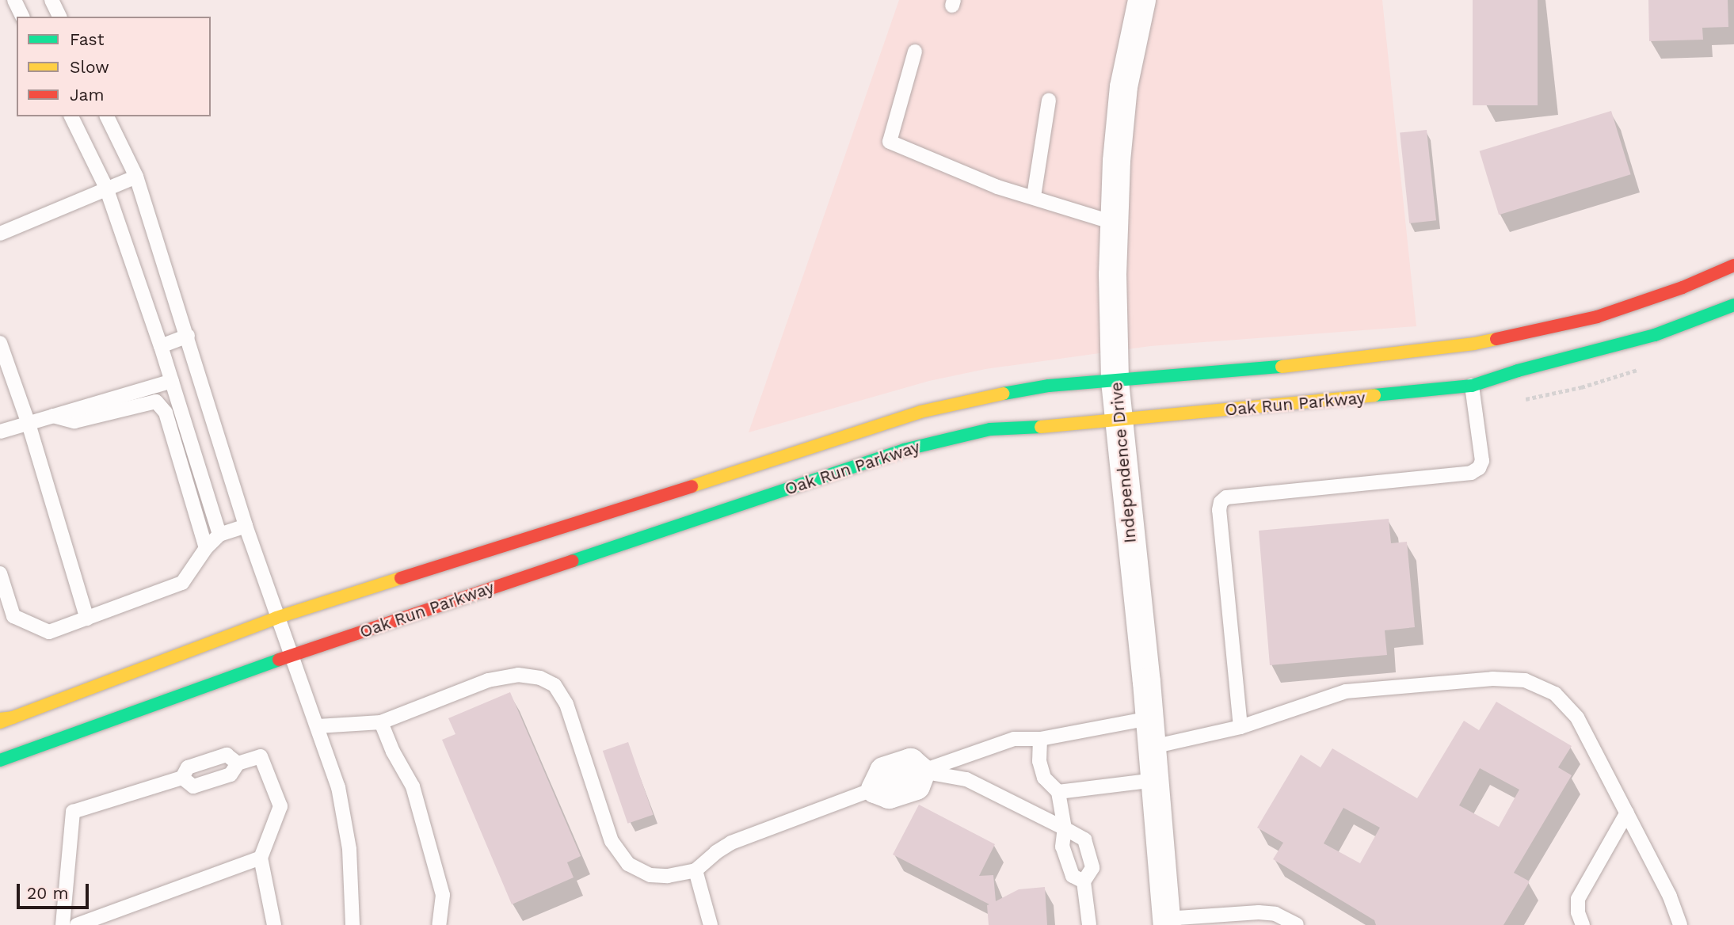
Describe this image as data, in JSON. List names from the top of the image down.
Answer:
{
  "streets": {
    "street": ["Oak Run Parkway", "Independence Drive"]
  },
  "crossings": [
    ["Oak Run Parkway", "Independence Drive"]
  ],
  "legend": ["Fast", "Slow", "Jam"],
  "scale_bar": "20 m"
}
